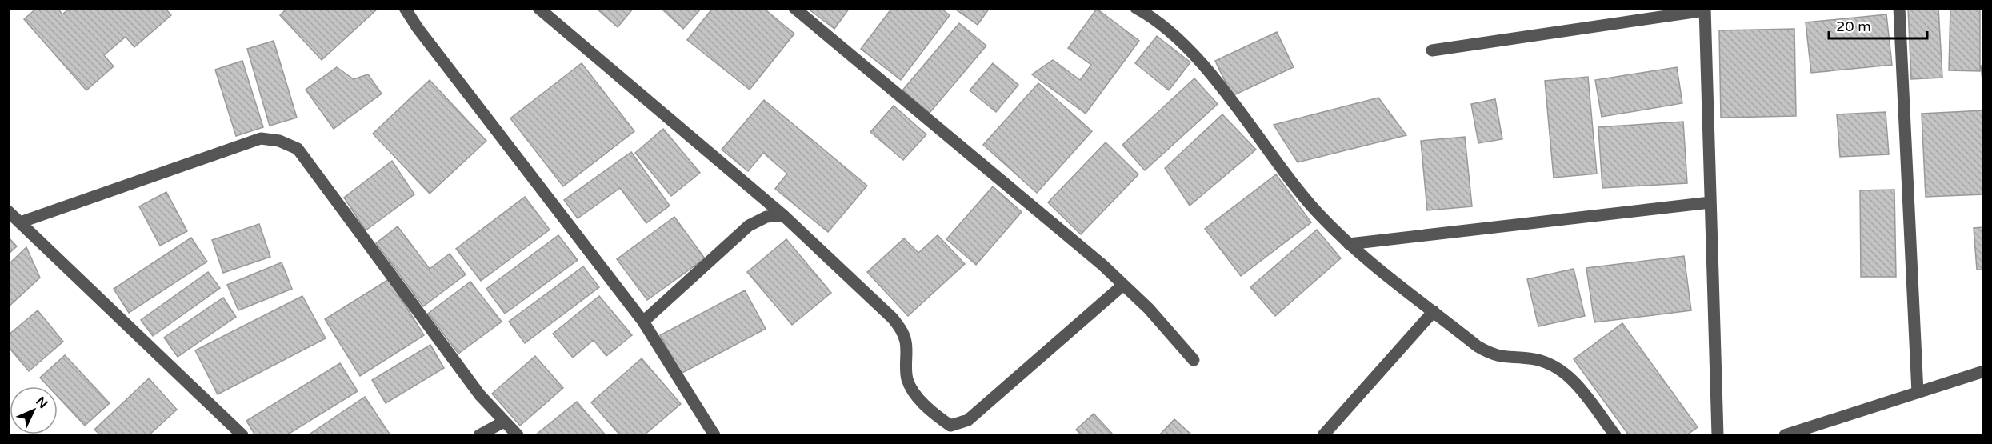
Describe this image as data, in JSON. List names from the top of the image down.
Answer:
{
  "scale_bar": "20 m",
  "north": "top right"
}
